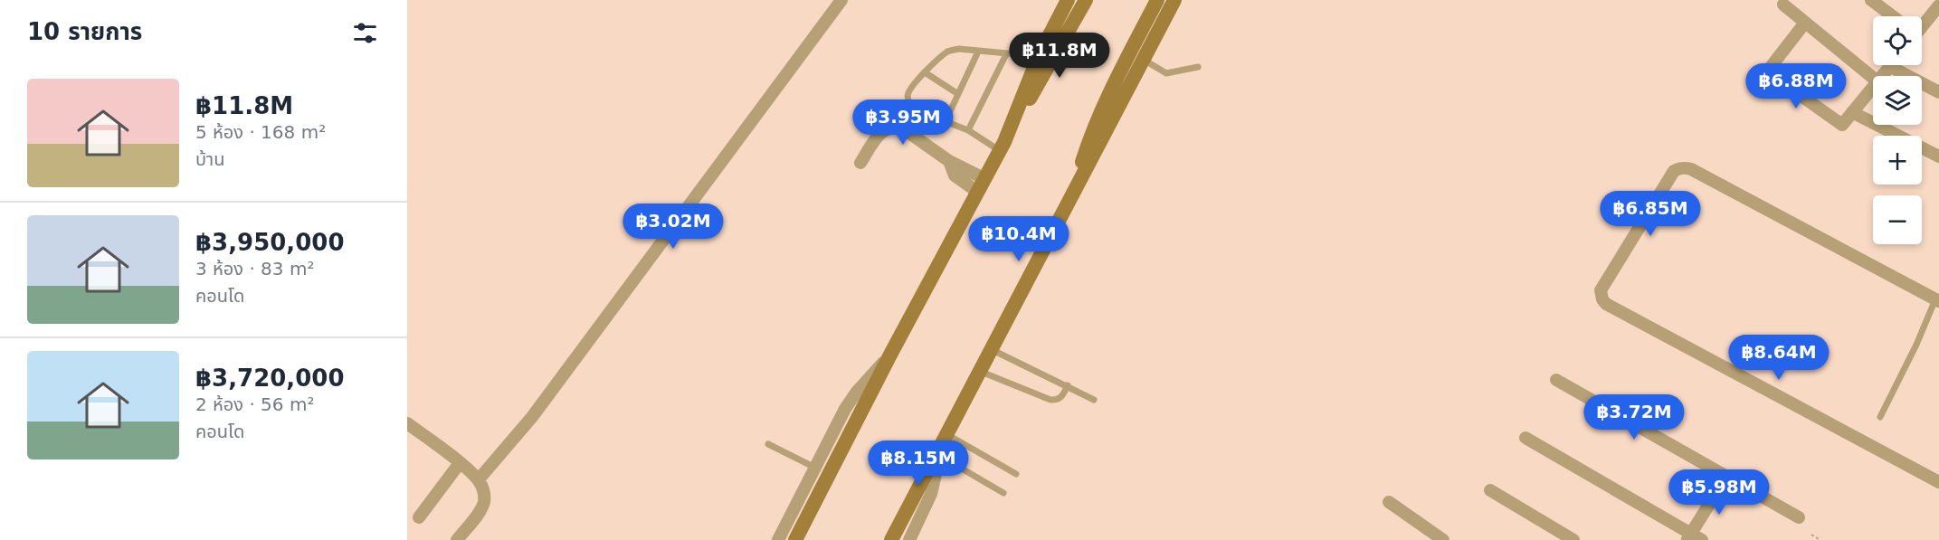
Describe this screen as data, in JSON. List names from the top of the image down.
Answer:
{
  "page": {
    "heading": "10 รายการ",
    "map_buttons": ["+", "−"],
    "price": [
      "฿11.8M",
      "฿6.88M",
      "฿3.95M",
      "฿6.85M",
      "฿3.02M",
      "฿10.4M",
      "฿8.64M",
      "฿3.72M",
      "฿8.15M",
      "฿5.98M"
    ],
    "list": [
      {
        "name": "฿11.8M",
        "note": "5 ห้อง · 168 m² · บ้าน"
      },
      {
        "name": "฿3,950,000",
        "note": "3 ห้อง · 83 m² · คอนโด"
      },
      {
        "name": "฿3,720,000",
        "note": "2 ห้อง · 56 m² · คอนโด"
      }
    ]
  }
}
